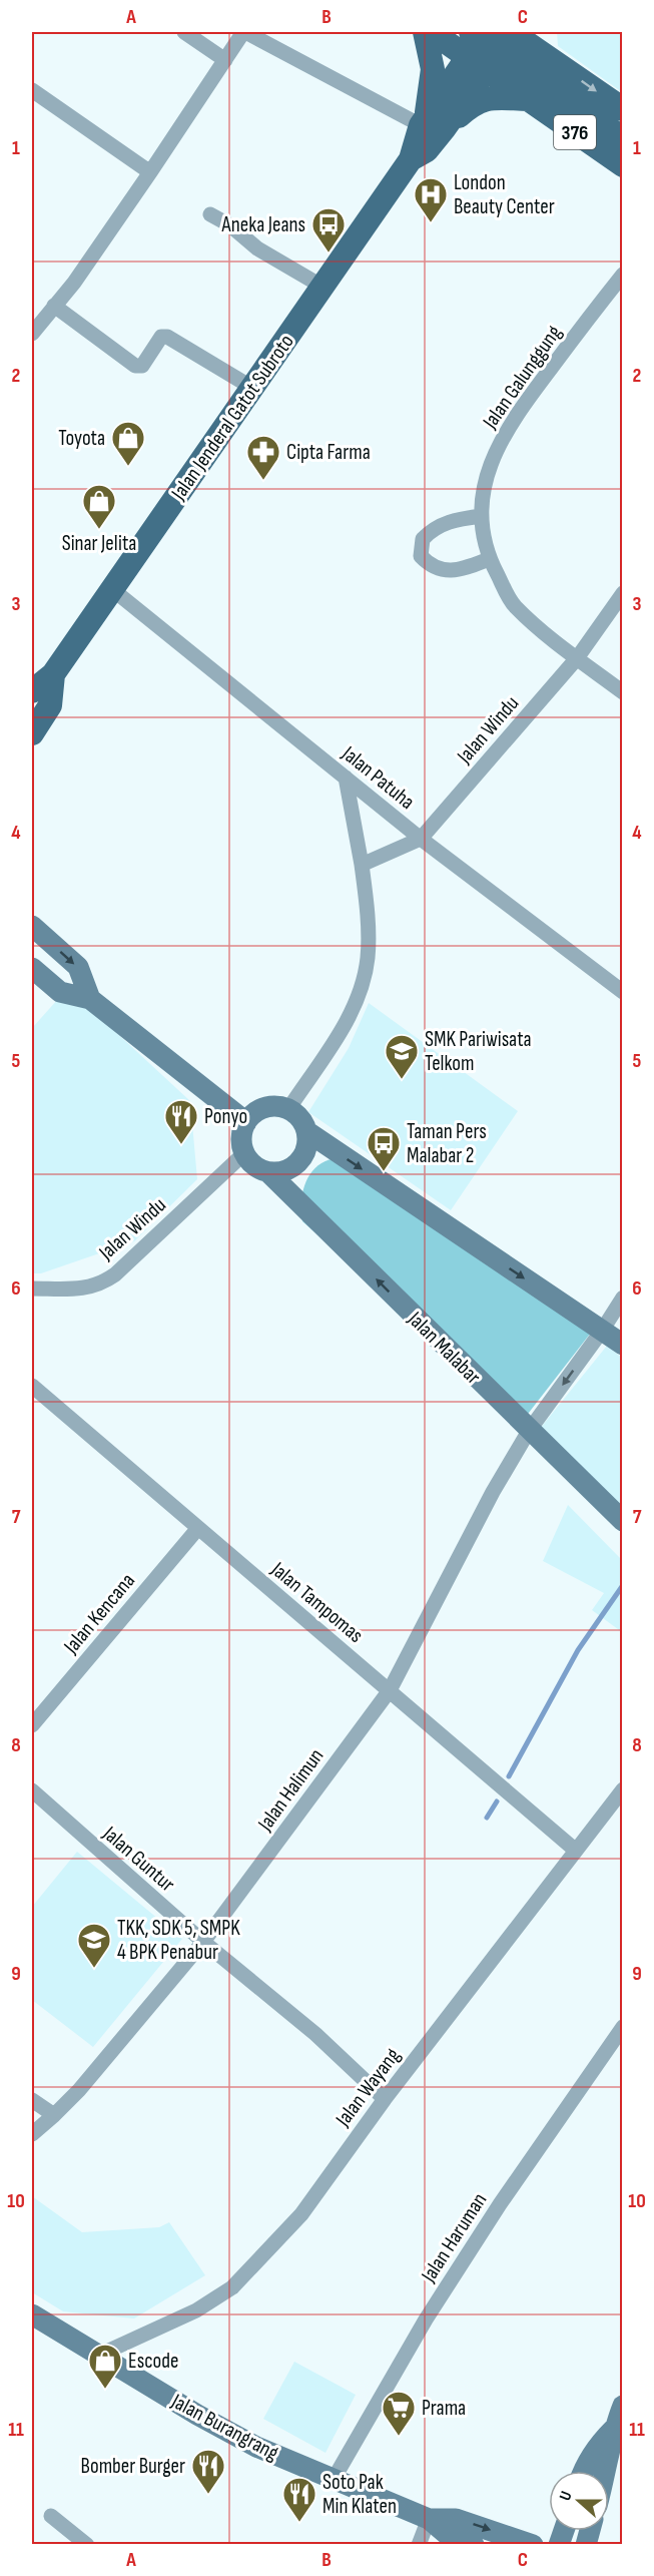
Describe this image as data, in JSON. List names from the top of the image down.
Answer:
{
  "streets": {
    "main road": ["376", "Jalan Jenderal Gatot Subroto"],
    "street": [
      "Jalan Galunggung",
      "Jalan Windu",
      "Jalan Patuha",
      "Jalan Malabar",
      "Jalan Tampomas",
      "Jalan Kencana",
      "Jalan Halimun",
      "Jalan Guntur",
      "Jalan Wayang",
      "Jalan Haruman",
      "Jalan Burangrang"
    ]
  },
  "crossings": [
    ["376", "Jalan Jenderal Gatot Subroto"],
    ["Jalan Galunggung", "Jalan Windu"],
    ["Jalan Jenderal Gatot Subroto", "Jalan Patuha"],
    ["Jalan Windu", "Jalan Patuha"],
    ["Jalan Windu", "Jalan Malabar"],
    ["Jalan Malabar", "Jalan Halimun"],
    ["Jalan Tampomas", "Jalan Kencana"],
    ["Jalan Tampomas", "Jalan Halimun"],
    ["Jalan Tampomas", "Jalan Wayang"],
    ["Jalan Halimun", "Jalan Guntur"],
    ["Jalan Guntur", "Jalan Wayang"],
    ["Jalan Wayang", "Jalan Burangrang"],
    ["Jalan Haruman", "Jalan Burangrang"]
  ],
  "places": {
    "hospital": ["London Beauty Center"],
    "bus stop": ["Aneka Jeans", "Taman Pers Malabar 2"],
    "shop": ["Toyota", "Sinar Jelita", "Escode"],
    "pharmacy": ["Cipta Farma"],
    "school or university": ["SMK Pariwisata Telkom", "TKK, SDK 5, SMPK 4 BPK Penabur"],
    "restaurant": ["Ponyo", "Bomber Burger", "Soto Pak Min Klaten"],
    "supermarket": ["Prama"]
  },
  "north": "left",
  "grid": {
    "columns": ["A", "B", "C"],
    "rows": [
      "1",
      "2",
      "3",
      "4",
      "5",
      "6",
      "7",
      "8",
      "9",
      "10",
      "11"
    ]
  }
}
